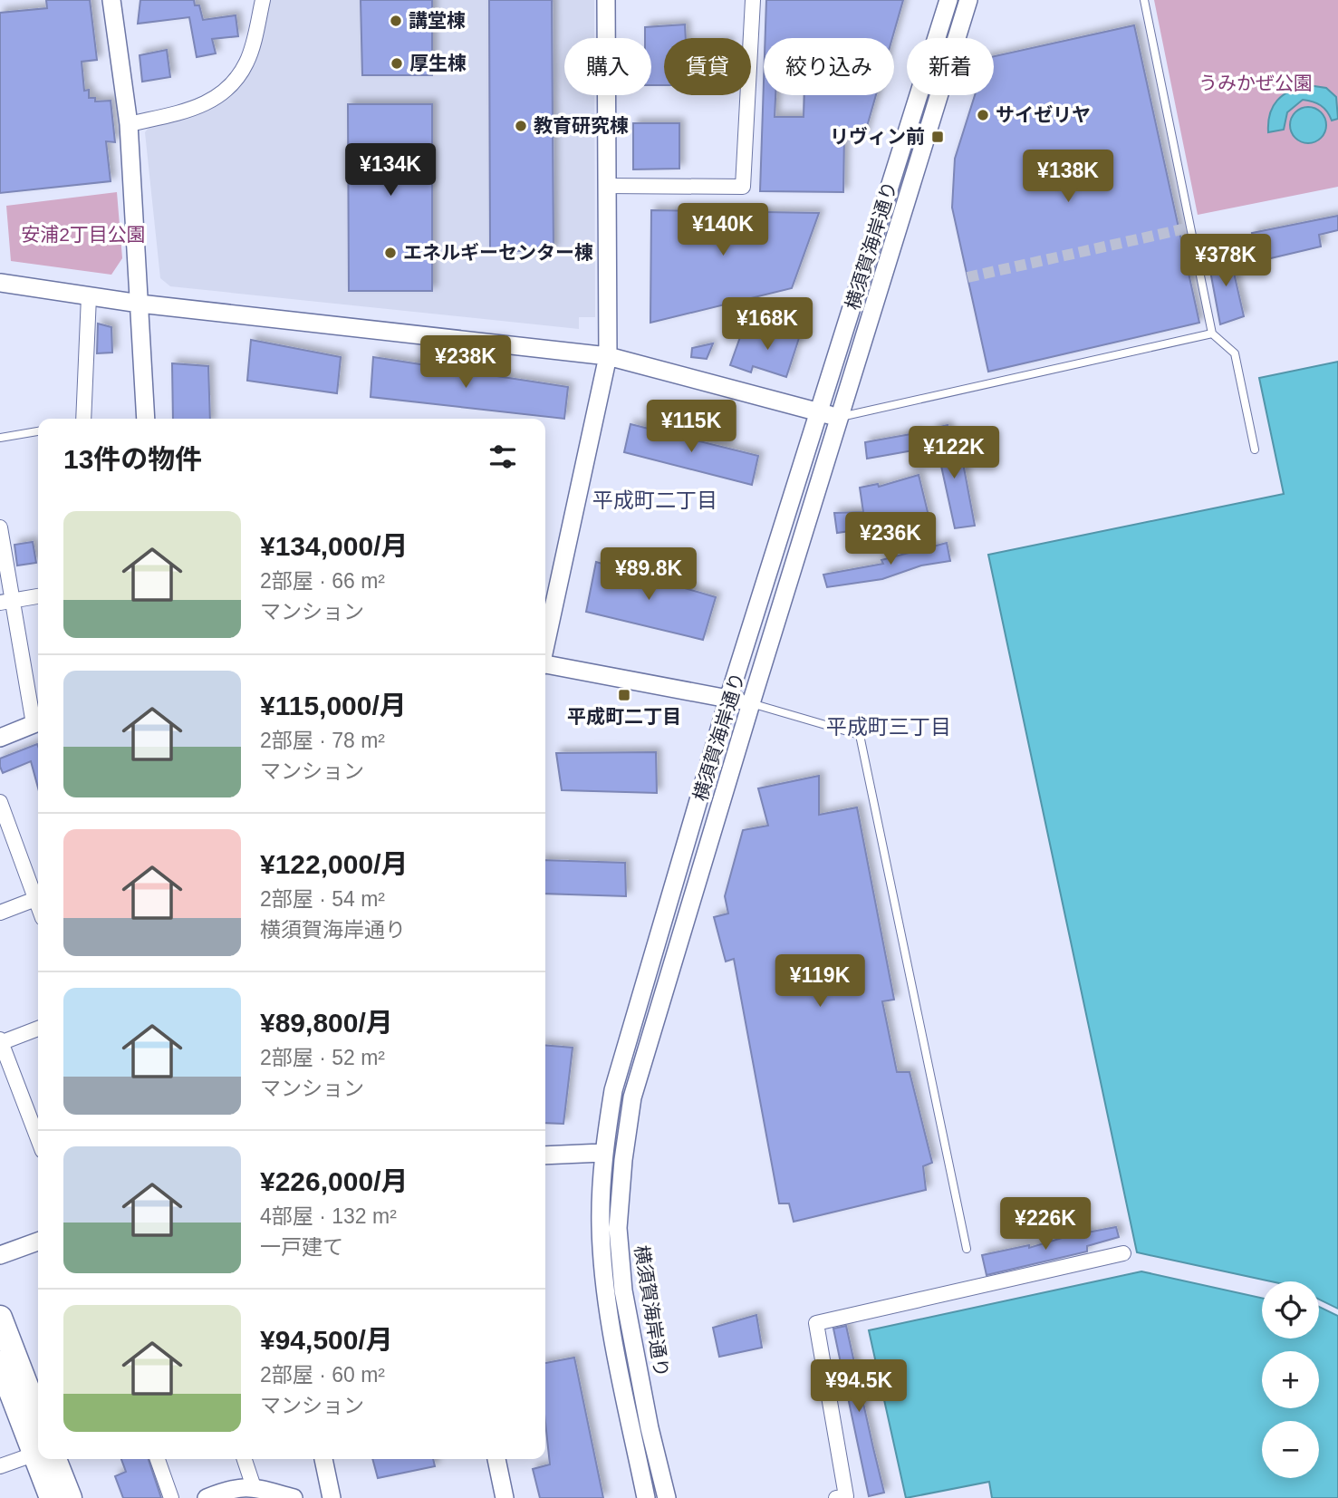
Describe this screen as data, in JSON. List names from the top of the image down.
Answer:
{
  "streets": {
    "street": ["横須賀海岸通り"]
  },
  "districts": ["平成町二丁目", "平成町三丁目"],
  "parks": ["うみかぜ公園", "安浦2丁目公園"],
  "places": {
    "other": [
      "講堂棟",
      "厚生棟",
      "サイゼリヤ",
      "教育研究棟",
      "エネルギーセンター棟"
    ],
    "transit": ["リヴィン前", "平成町二丁目"]
  },
  "page": {
    "chip": [
      "購入",
      "賃貸",
      "絞り込み",
      "新着"
    ],
    "price": [
      "¥134K",
      "¥138K",
      "¥140K",
      "¥378K",
      "¥168K",
      "¥238K",
      "¥115K",
      "¥122K",
      "¥236K",
      "¥89.8K",
      "¥119K",
      "¥226K",
      "¥94.5K"
    ],
    "heading": "13件の物件",
    "list": [
      {
        "name": "¥134,000/月",
        "note": "2部屋 · 66 m² · マンション"
      },
      {
        "name": "¥115,000/月",
        "note": "2部屋 · 78 m² · マンション"
      },
      {
        "name": "¥122,000/月",
        "note": "2部屋 · 54 m² · 横須賀海岸通り"
      },
      {
        "name": "¥89,800/月",
        "note": "2部屋 · 52 m² · マンション"
      },
      {
        "name": "¥226,000/月",
        "note": "4部屋 · 132 m² · 一戸建て"
      },
      {
        "name": "¥94,500/月",
        "note": "2部屋 · 60 m² · マンション"
      }
    ],
    "map_buttons": ["+", "−"]
  }
}
